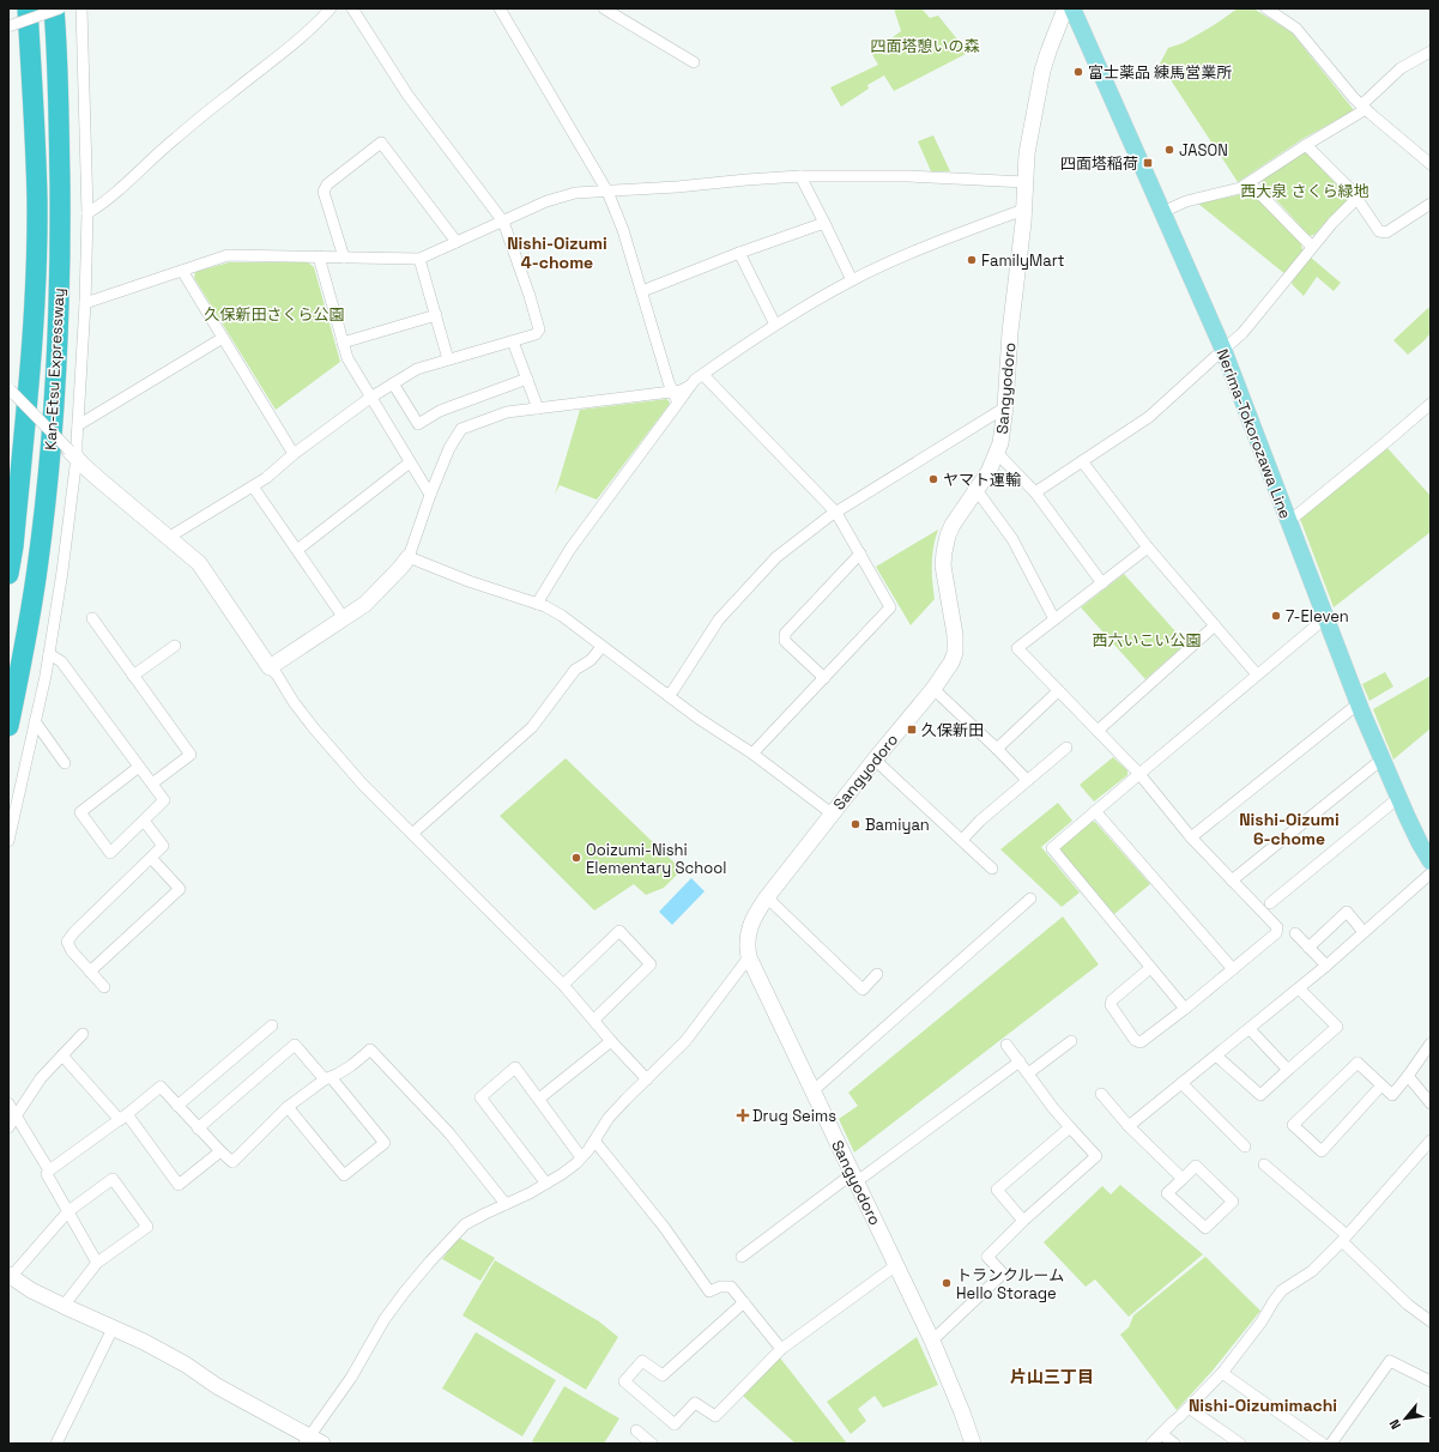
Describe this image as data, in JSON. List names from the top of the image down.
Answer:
{
  "streets": {
    "highway": ["Kan-Etsu Expressway"],
    "main road": ["Nerima-Tokorozawa Line"],
    "street": ["Sangyodoro"]
  },
  "districts": [
    "Nishi-Oizumi 4-chome",
    "Nishi-Oizumi 6-chome",
    "片山三丁目",
    "Nishi-Oizumimachi"
  ],
  "parks": [
    "四面塔憩いの森",
    "西大泉 さくら緑地",
    "久保新田さくら公園",
    "西六いこい公園"
  ],
  "places": {
    "other": [
      "富士薬品 練馬営業所",
      "JASON",
      "FamilyMart",
      "ヤマト運輸",
      "7-Eleven",
      "Bamiyan",
      "Ooizumi-Nishi Elementary School",
      "トランクルーム Hello Storage"
    ],
    "transit": ["四面塔稲荷", "久保新田"],
    "health": ["Drug Seims"]
  },
  "north": "bottom left"
}
